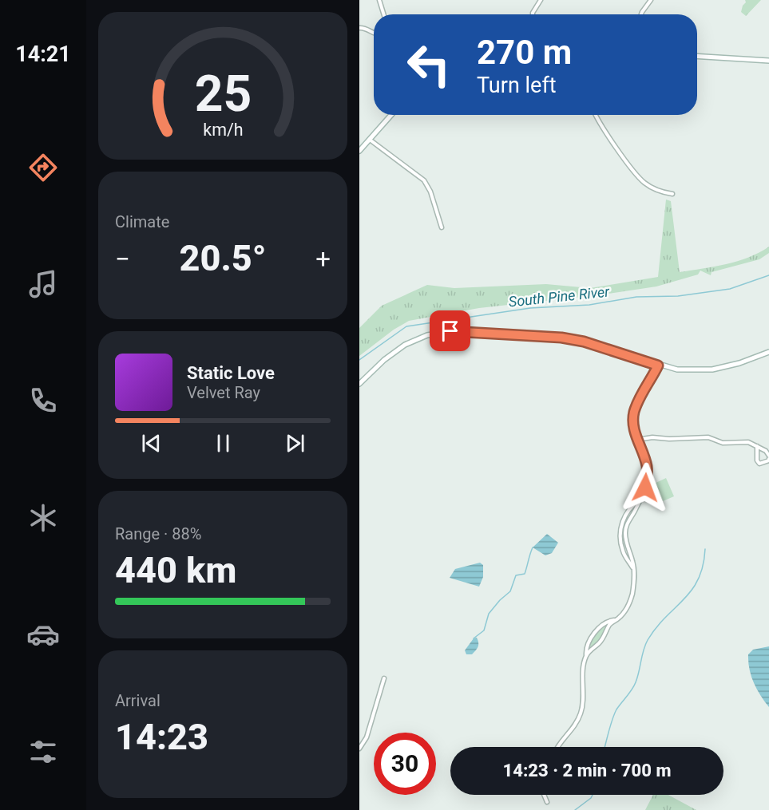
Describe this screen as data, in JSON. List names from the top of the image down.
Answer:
{
  "water": ["South Pine River"],
  "page": {
    "tabs": "14:21",
    "turn": ["270 m", "Turn left"],
    "tile": [
      "Climate",
      ["Range · 88%", "440 km"],
      ["Arrival", "14:23"]
    ],
    "heat": ["−", "20.5°", "+"],
    "song": ["Static Love", "Velvet Ray"],
    "limit": "30",
    "trip": "14:23 · 2 min · 700 m",
    "gauge": ["25", "km/h"]
  }
}
